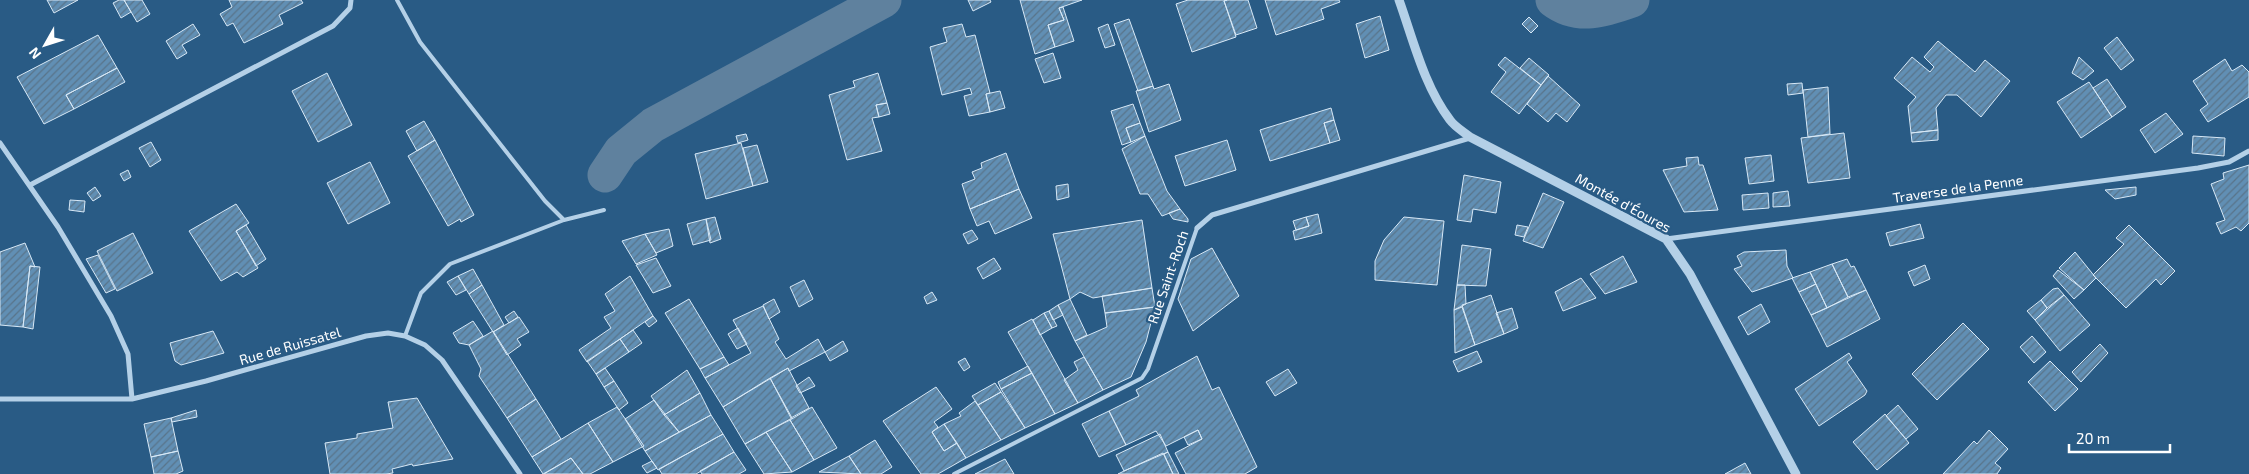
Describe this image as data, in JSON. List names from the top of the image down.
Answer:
{
  "streets": {
    "street": [
      "Traverse de la Penne",
      "Montée d'Éoures",
      "Rue Saint-Roch",
      "Rue de Ruissatel"
    ]
  },
  "crossings": [
    ["Traverse de la Penne", "Montée d'Éoures"],
    ["Montée d'Éoures", "Rue Saint-Roch"]
  ],
  "scale_bar": "20 m",
  "north": "bottom left"
}
